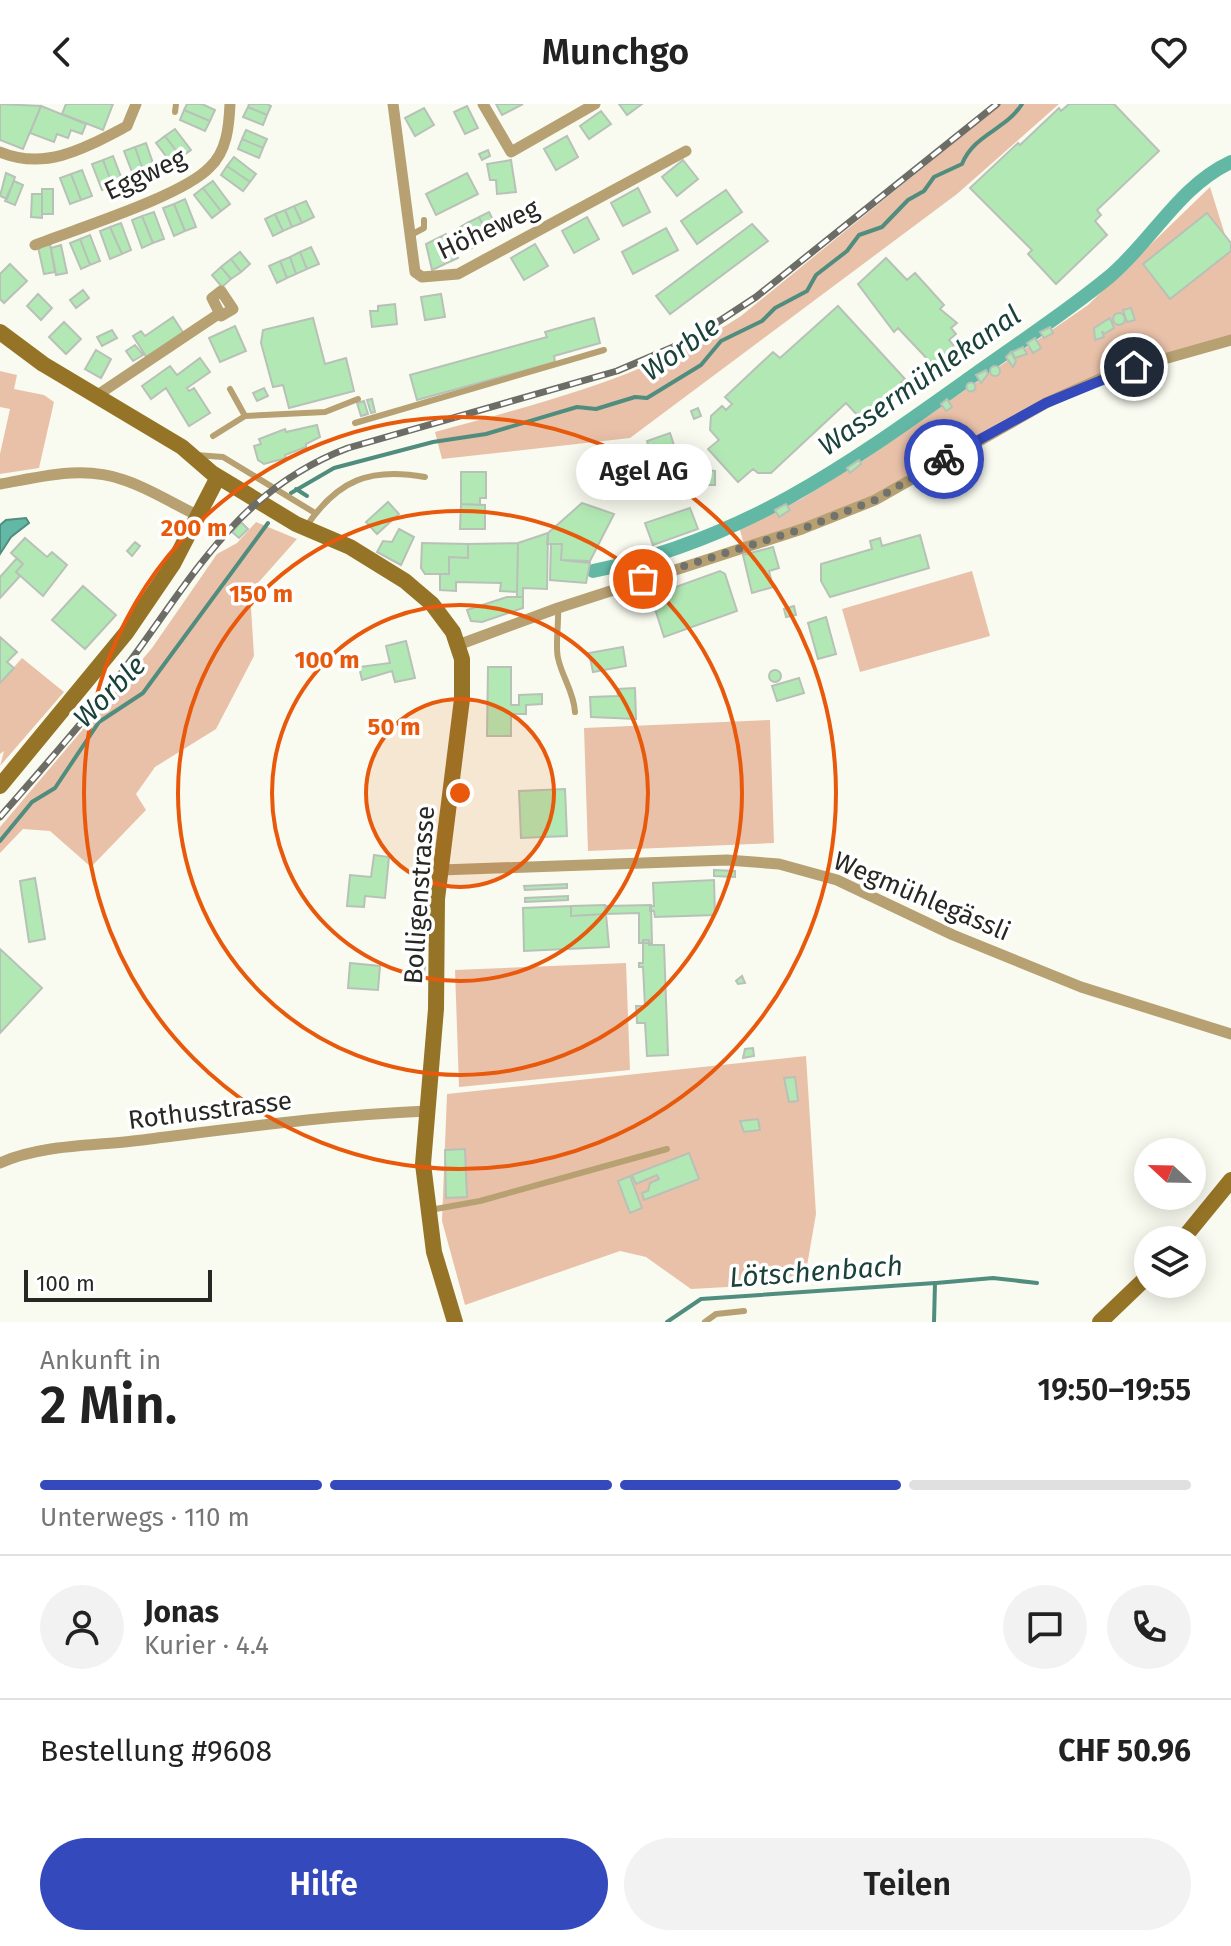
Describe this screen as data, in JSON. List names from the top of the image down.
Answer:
{
  "streets": {
    "main road": ["Bolligenstrasse"],
    "street": [
      "Eggweg",
      "Höheweg",
      "Wegmühlegässli",
      "Rothusstrasse"
    ]
  },
  "crossings": [
    ["Bolligenstrasse", "Wegmühlegässli"],
    ["Bolligenstrasse", "Rothusstrasse"]
  ],
  "water": ["Worble", "Wassermühlekanal", "Lötschenbach"],
  "places": ["Agel AG"],
  "scale_bar": "100 m",
  "north": "left",
  "page": {
    "header": "Munchgo",
    "bubble": "Agel AG",
    "scale": "100 m",
    "heading": ["2 Min.", "Ankunft in", "19:50–19:55"],
    "panel": [
      "Jonas",
      "Kurier · 4.4",
      "Bestellung #9608",
      "CHF 50.96"
    ],
    "bar": "Unterwegs · 110 m",
    "buttons": ["Hilfe", "Teilen"]
  },
  "rings": [
    "200 m",
    "150 m",
    "100 m",
    "50 m"
  ]
}
